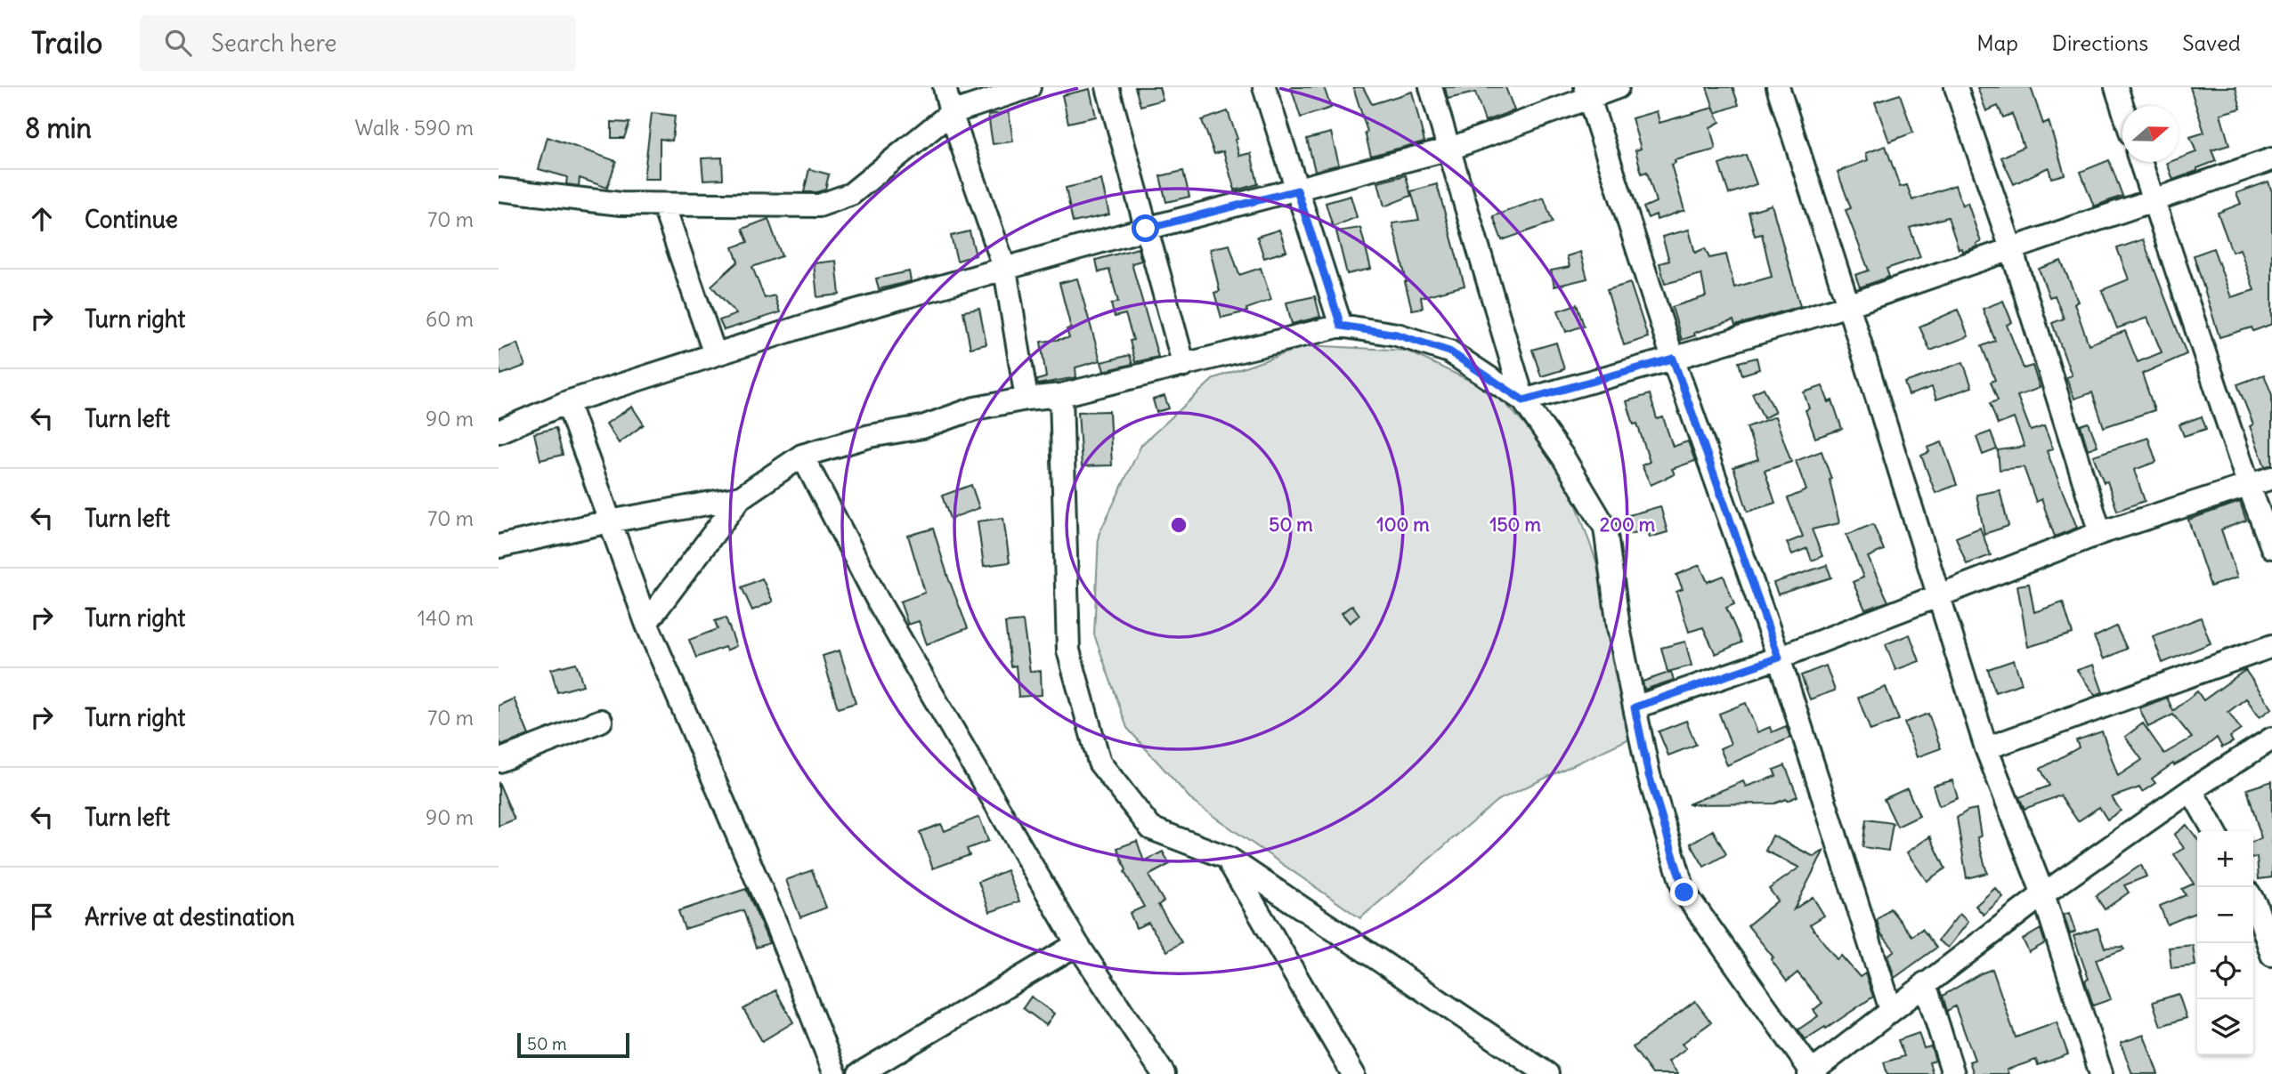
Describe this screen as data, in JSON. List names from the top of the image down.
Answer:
{
  "scale_bar": "50 m",
  "north": "right",
  "page": {
    "header": "Trailo",
    "search": "Search here",
    "nav": ["Map", "Directions", "Saved"],
    "heading": ["8 min", "Walk · 590 m"],
    "list": [
      ["Continue", "70 m"],
      ["Turn right", "60 m"],
      ["Turn left", "90 m"],
      ["Turn left", "70 m"],
      ["Turn right", "140 m"],
      ["Turn right", "70 m"],
      ["Turn left", "90 m"],
      "Arrive at destination"
    ],
    "map_buttons": ["+", "−"],
    "scale": "50 m"
  },
  "rings": [
    "50 m",
    "100 m",
    "150 m",
    "200 m"
  ]
}
